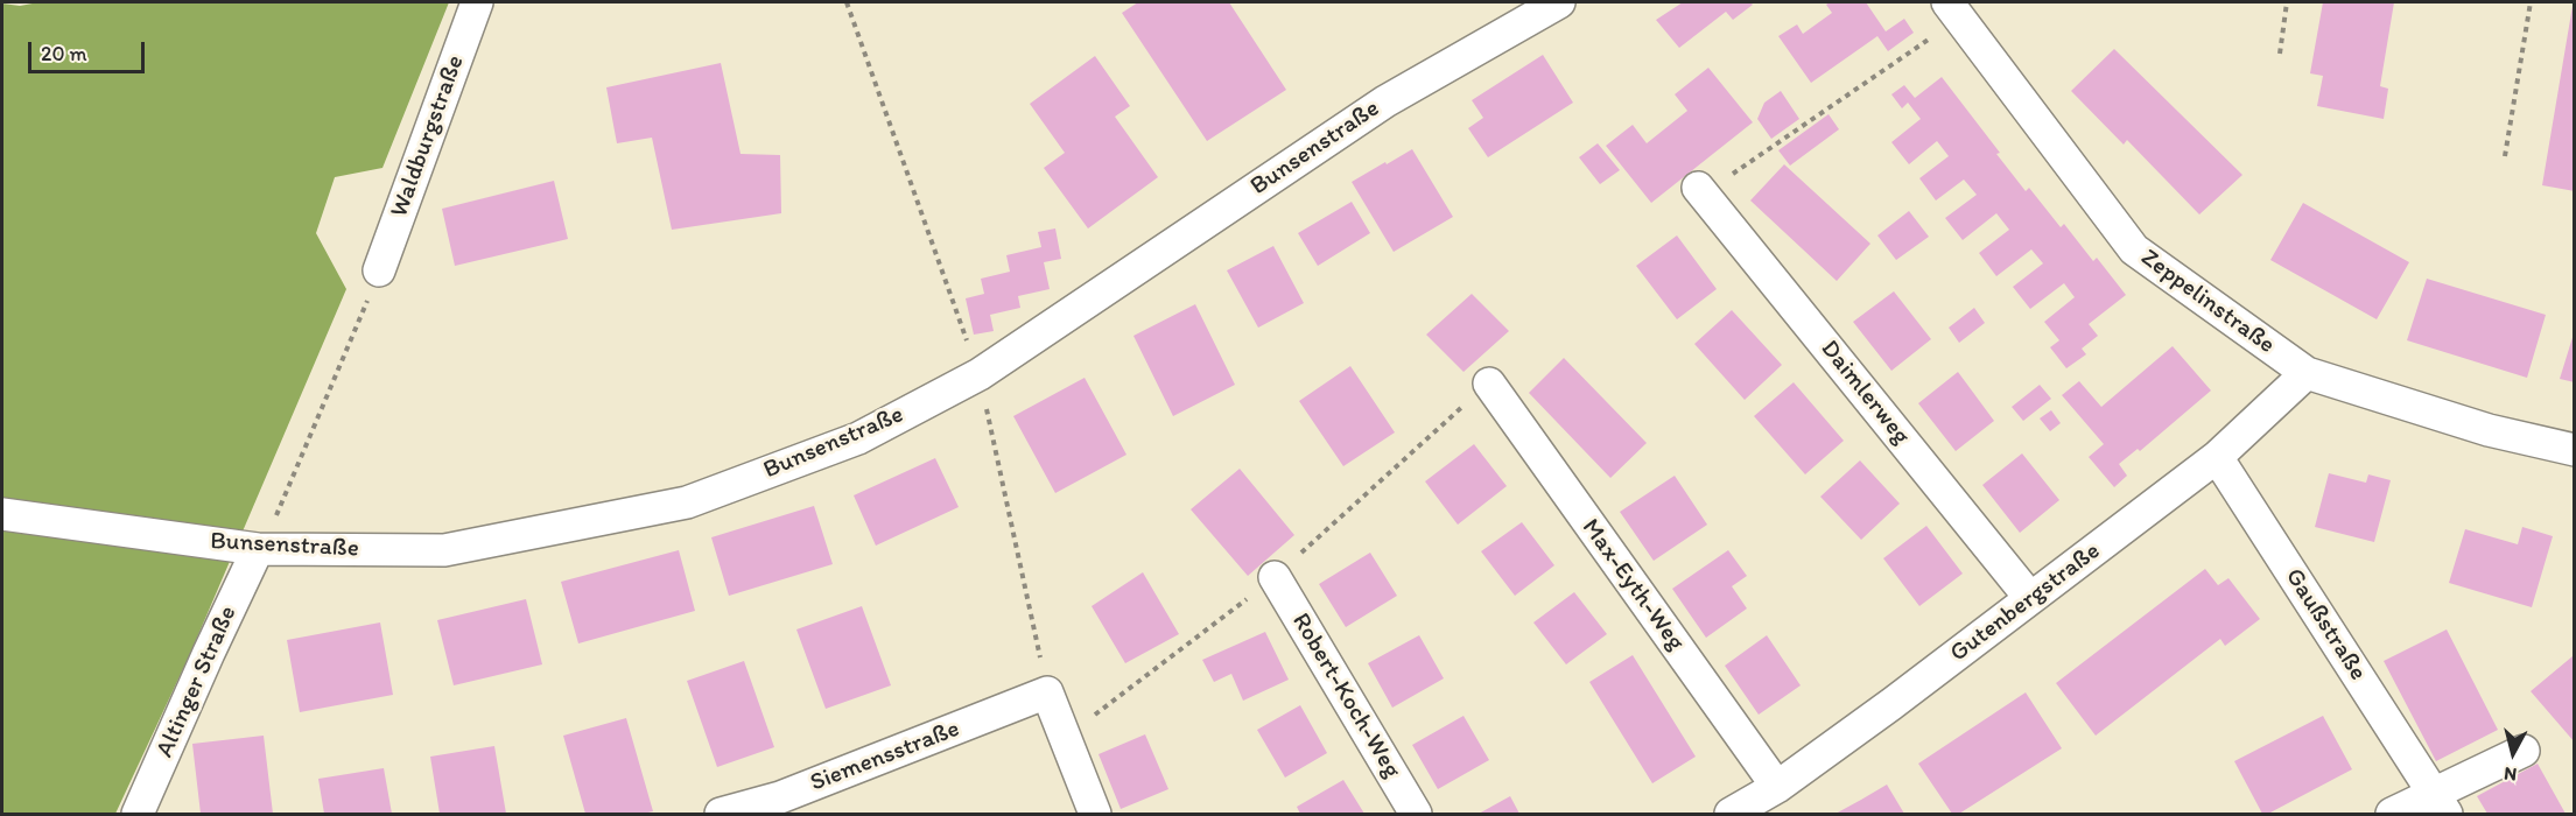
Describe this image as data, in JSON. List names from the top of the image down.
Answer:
{
  "streets": {
    "street": [
      "Waldburgstraße",
      "Bunsenstraße",
      "Zeppelinstraße",
      "Daimlerweg",
      "Max-Eyth-Weg",
      "Gutenbergstraße",
      "Gaußstraße",
      "Altinger Straße",
      "Robert-Koch-Weg",
      "Siemensstraße"
    ]
  },
  "crossings": [
    ["Bunsenstraße", "Altinger Straße"],
    ["Zeppelinstraße", "Gutenbergstraße"],
    ["Daimlerweg", "Gutenbergstraße"],
    ["Max-Eyth-Weg", "Gutenbergstraße"],
    ["Gutenbergstraße", "Gaußstraße"]
  ],
  "scale_bar": "20 m",
  "north": "bottom"
}
